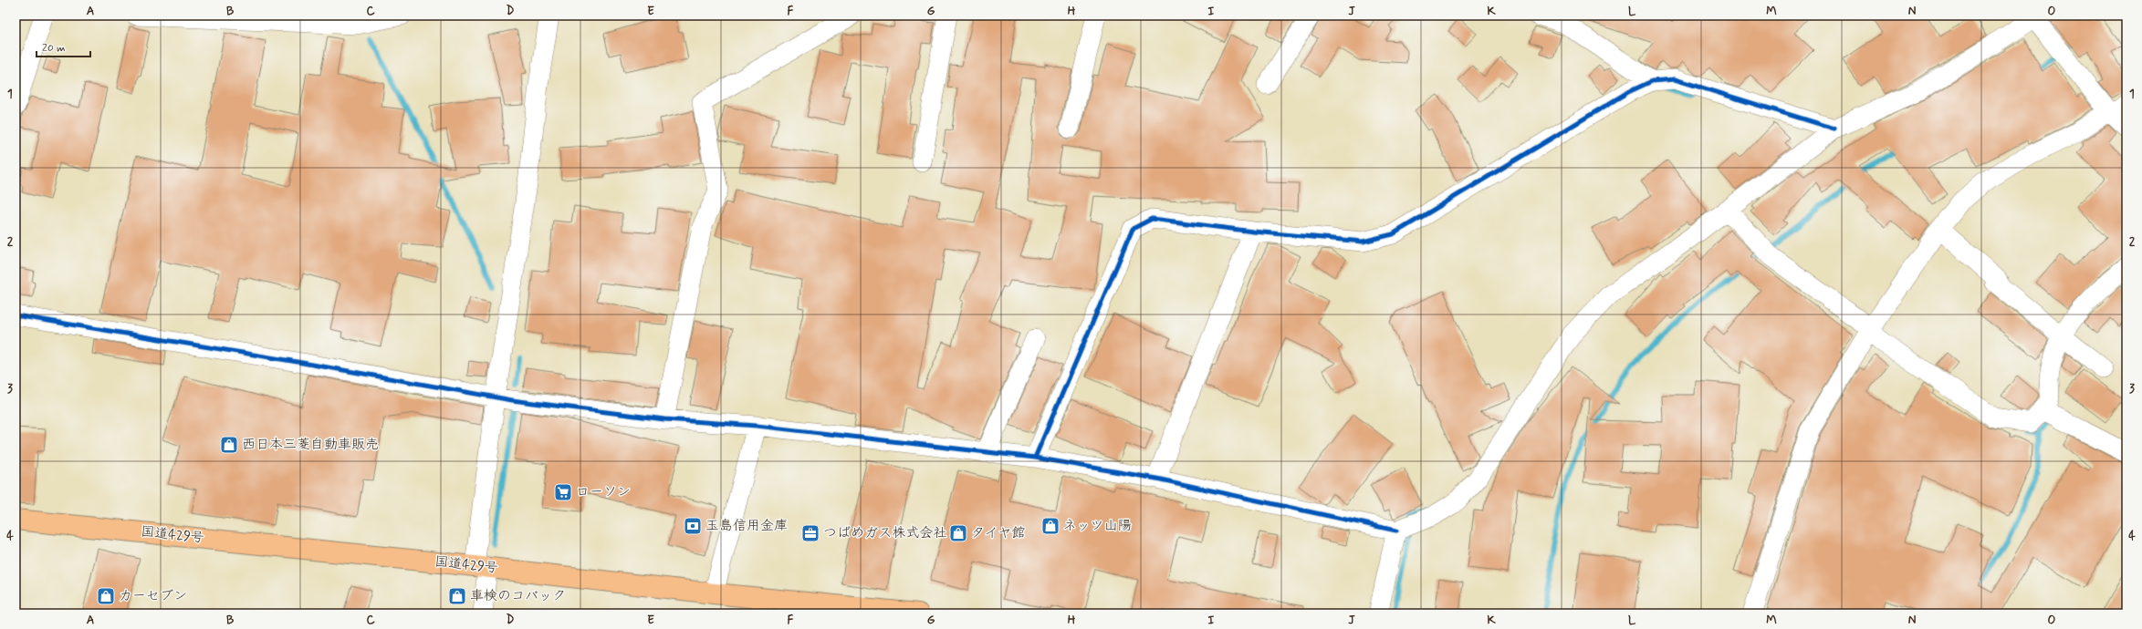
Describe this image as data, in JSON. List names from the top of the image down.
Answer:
{
  "streets": {
    "highway": ["国道429号"]
  },
  "places": {
    "shop": [
      "西日本三菱自動車販売",
      "ネッツ山陽",
      "タイヤ館",
      "カーセブン",
      "車検のコバック"
    ],
    "supermarket": ["ローソン"],
    "bank": ["玉島信用金庫"],
    "office": ["つばめガス株式会社"]
  },
  "scale_bar": "20 m",
  "grid": {
    "columns": [
      "A",
      "B",
      "C",
      "D",
      "E",
      "F",
      "G",
      "H",
      "I",
      "J",
      "K",
      "L",
      "M",
      "N",
      "O"
    ],
    "rows": [
      "1",
      "2",
      "3",
      "4"
    ]
  }
}
